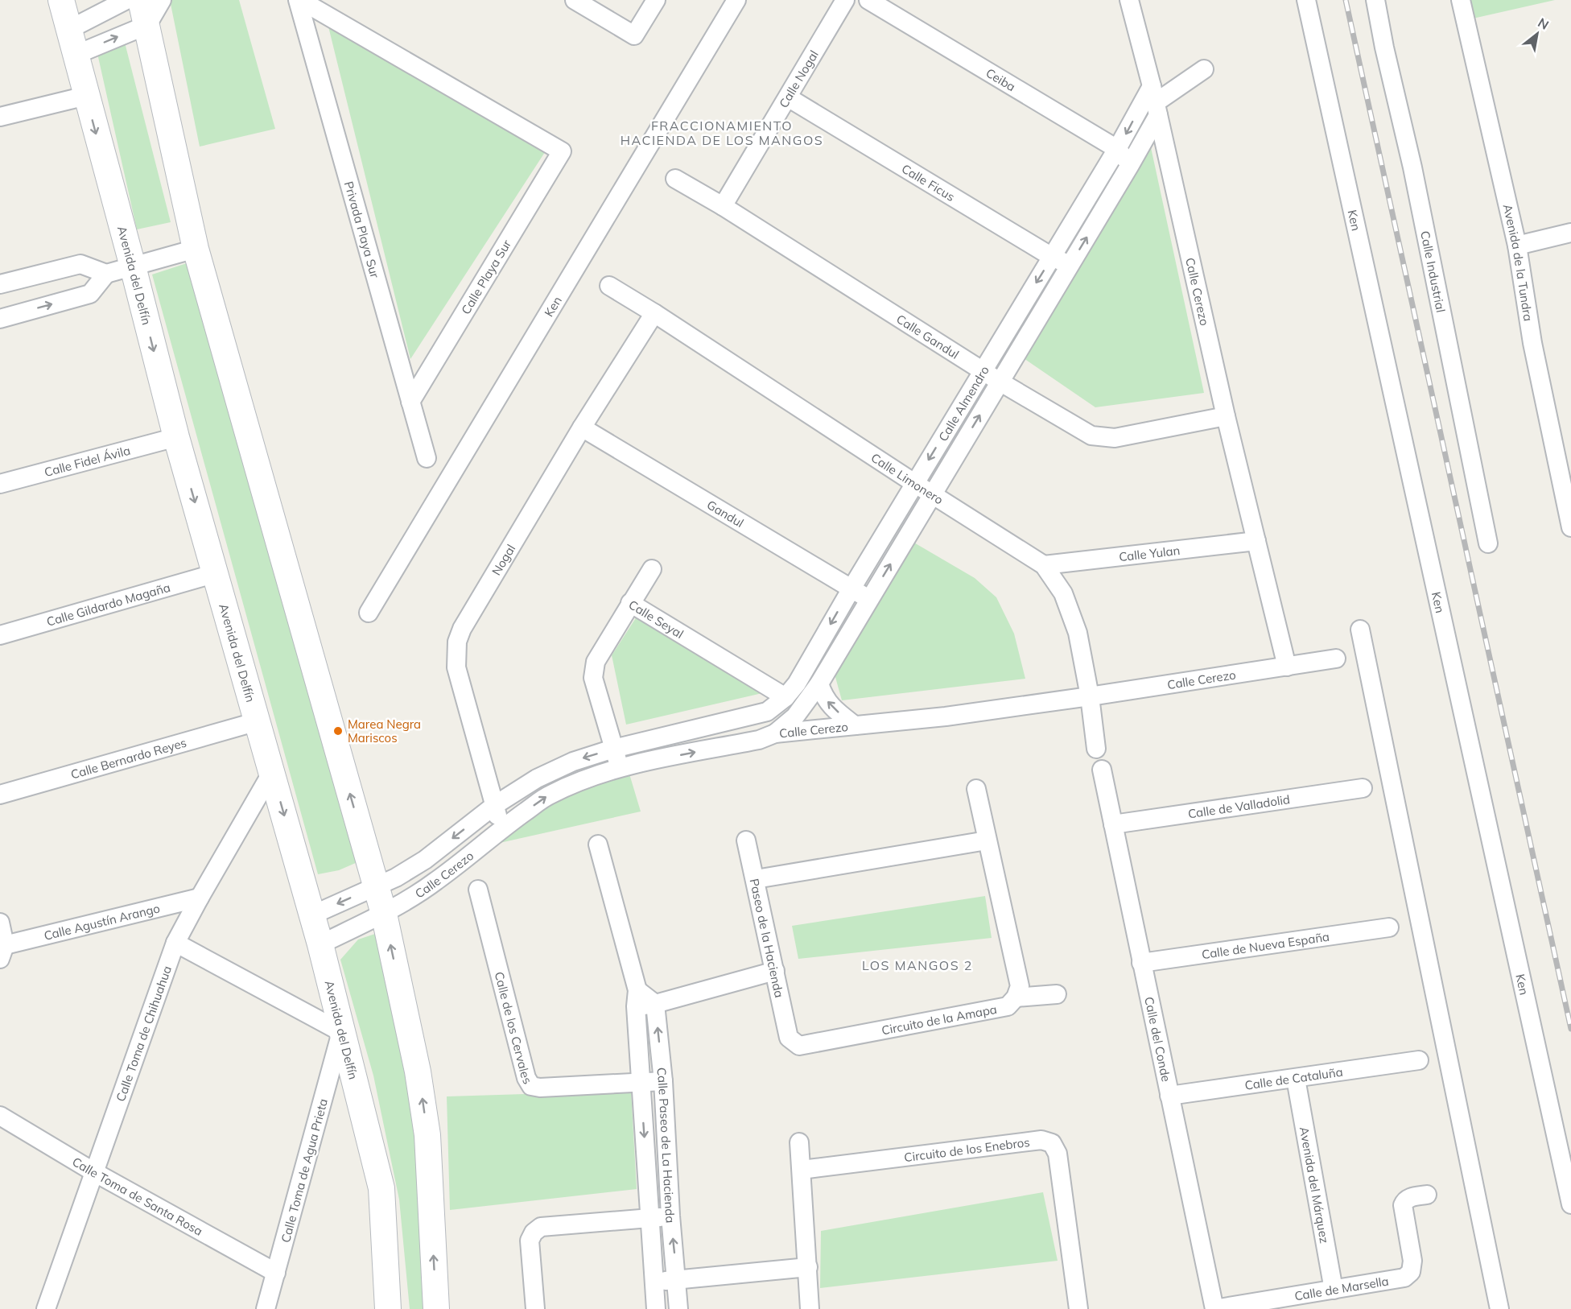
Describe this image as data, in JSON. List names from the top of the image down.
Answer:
{
  "streets": {
    "street": [
      "Calle Nogal",
      "Ceiba",
      "Calle Ficus",
      "Ken",
      "Privada Playa Sur",
      "Avenida de la Tundra",
      "Calle Industrial",
      "Avenida del Delfín",
      "Calle Playa Sur",
      "Calle Cerezo",
      "Calle Gandul",
      "Calle Almendro",
      "Calle Fidel Ávila",
      "Calle Limonero",
      "Gandul",
      "Calle Yulan",
      "Nogal",
      "Calle Gildardo Magaña",
      "Calle Seyal",
      "Calle Bernardo Reyes",
      "Calle de Valladolid",
      "Calle Agustín Arango",
      "Paseo de la Hacienda",
      "Calle de Nueva España",
      "Circuito de la Amapa",
      "Calle de los Cervales",
      "Calle Toma de Chihuahua",
      "Calle del Conde",
      "Calle de Cataluña",
      "Calle Paseo de La Hacienda",
      "Circuito de los Enebros",
      "Calle Toma de Agua Prieta",
      "Avenida del Márquez",
      "Calle Toma de Santa Rosa",
      "Calle de Marsella"
    ]
  },
  "crossings": [
    ["Calle Nogal", "Calle Ficus"],
    ["Calle Nogal", "Calle Gandul"],
    ["Ceiba", "Calle Almendro"],
    ["Calle Ficus", "Calle Almendro"],
    ["Privada Playa Sur", "Calle Playa Sur"],
    ["Avenida del Delfín", "Calle Fidel Ávila"],
    ["Avenida del Delfín", "Calle Gildardo Magaña"],
    ["Avenida del Delfín", "Calle Bernardo Reyes"],
    ["Avenida del Delfín", "Calle Toma de Chihuahua"],
    ["Avenida del Delfín", "Calle Toma de Agua Prieta"],
    ["Calle Cerezo", "Calle Gandul"],
    ["Calle Cerezo", "Calle Almendro"],
    ["Calle Cerezo", "Calle Limonero"],
    ["Calle Cerezo", "Calle Yulan"],
    ["Calle Cerezo", "Nogal"],
    ["Calle Cerezo", "Calle Seyal"],
    ["Calle Gandul", "Calle Almendro"],
    ["Calle Almendro", "Calle Limonero"],
    ["Calle Almendro", "Gandul"],
    ["Calle Almendro", "Calle Seyal"],
    ["Calle Limonero", "Calle Yulan"],
    ["Calle Limonero", "Nogal"],
    ["Gandul", "Nogal"],
    ["Calle de Valladolid", "Calle del Conde"],
    ["Calle Agustín Arango", "Calle Toma de Chihuahua"],
    ["Paseo de la Hacienda", "Circuito de la Amapa"],
    ["Calle de Nueva España", "Calle del Conde"],
    ["Calle de los Cervales", "Calle Paseo de La Hacienda"],
    ["Calle Toma de Chihuahua", "Calle Toma de Santa Rosa"],
    ["Calle del Conde", "Calle de Cataluña"],
    ["Calle del Conde", "Calle de Marsella"],
    ["Calle de Cataluña", "Avenida del Márquez"],
    ["Calle Toma de Agua Prieta", "Calle Toma de Santa Rosa"],
    ["Avenida del Márquez", "Calle de Marsella"]
  ],
  "districts": ["FRACCIONAMIENTO HACIENDA DE LOS MANGOS", "LOS MANGOS 2"],
  "places": ["Marea Negra Mariscos"],
  "north": "top right"
}
